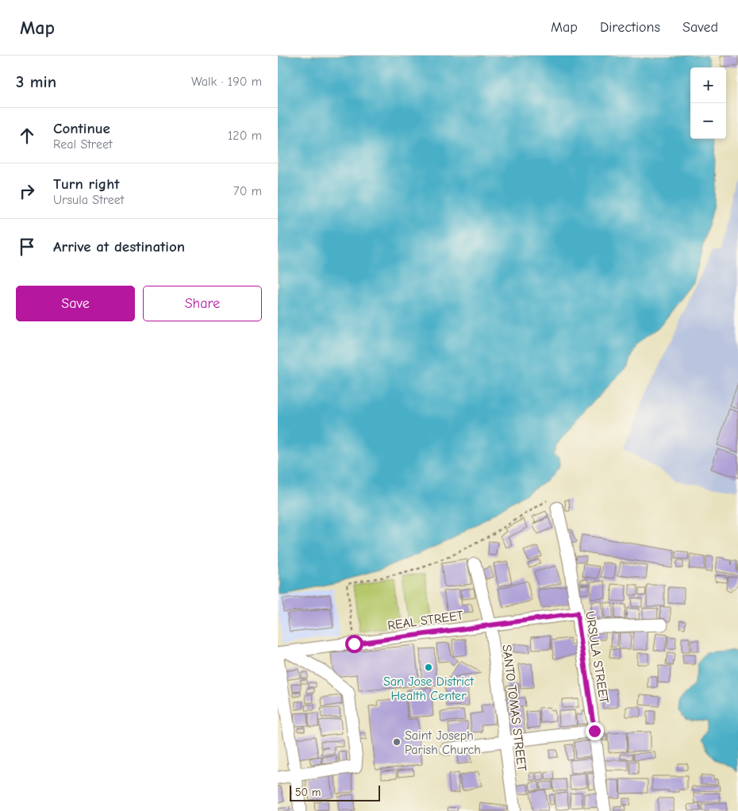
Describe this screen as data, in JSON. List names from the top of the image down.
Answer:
{
  "streets": {
    "street": ["REAL STREET", "URSULA STREET", "SANTO TOMAS STREET"]
  },
  "crossings": [
    ["REAL STREET", "URSULA STREET"],
    ["REAL STREET", "SANTO TOMAS STREET"]
  ],
  "places": ["San Jose District Health Center", "Saint Joseph Parish Church"],
  "scale_bar": "50 m",
  "page": {
    "header": "Map",
    "nav": ["Map", "Directions", "Saved"],
    "heading": ["3 min", "Walk · 190 m"],
    "map_buttons": ["+", "−"],
    "list": [
      ["Continue", "Real Street", "120 m"],
      ["Turn right", "Ursula Street", "70 m"],
      "Arrive at destination"
    ],
    "buttons": ["Save", "Share"],
    "scale": "50 m"
  }
}
